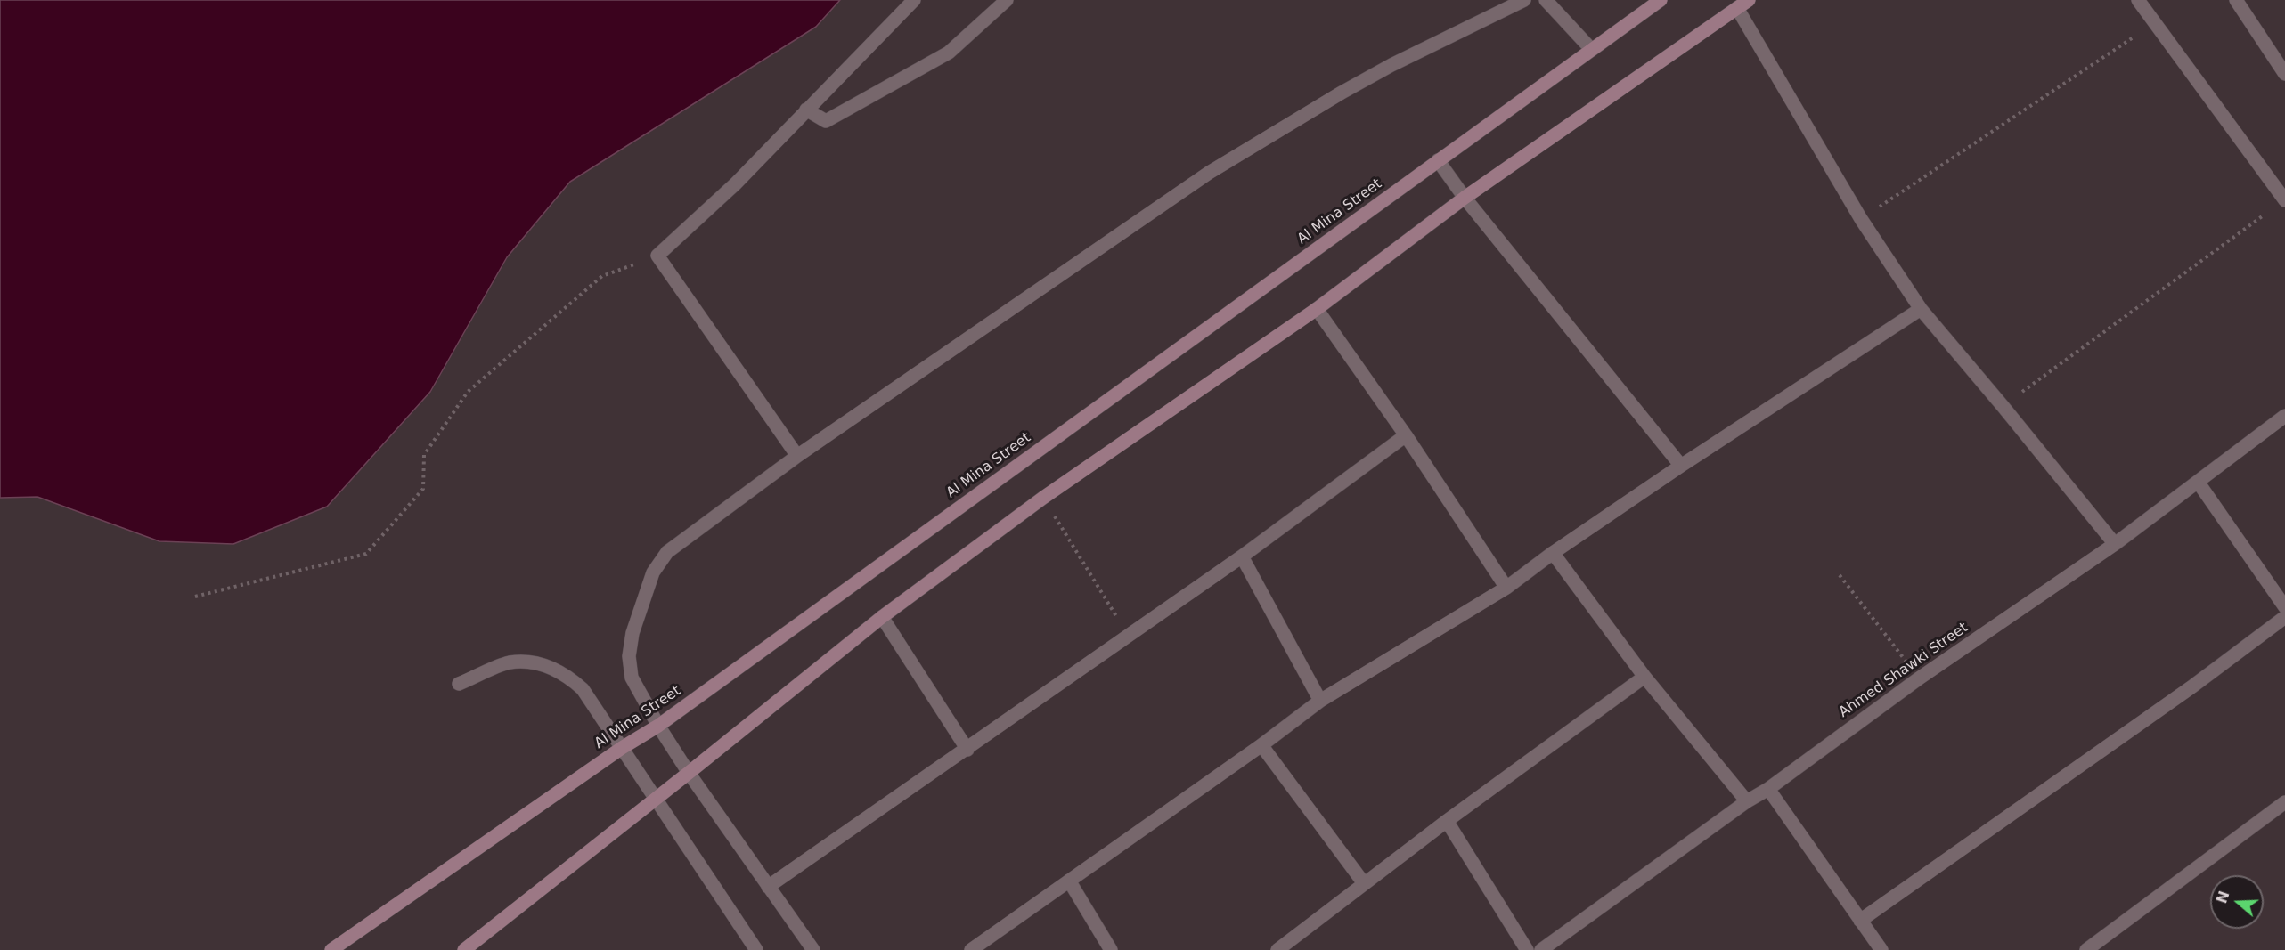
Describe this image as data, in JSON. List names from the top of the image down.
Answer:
{
  "streets": {
    "main road": ["Al Mina Street"],
    "street": ["Ahmed Shawki Street"]
  },
  "north": "left"
}
